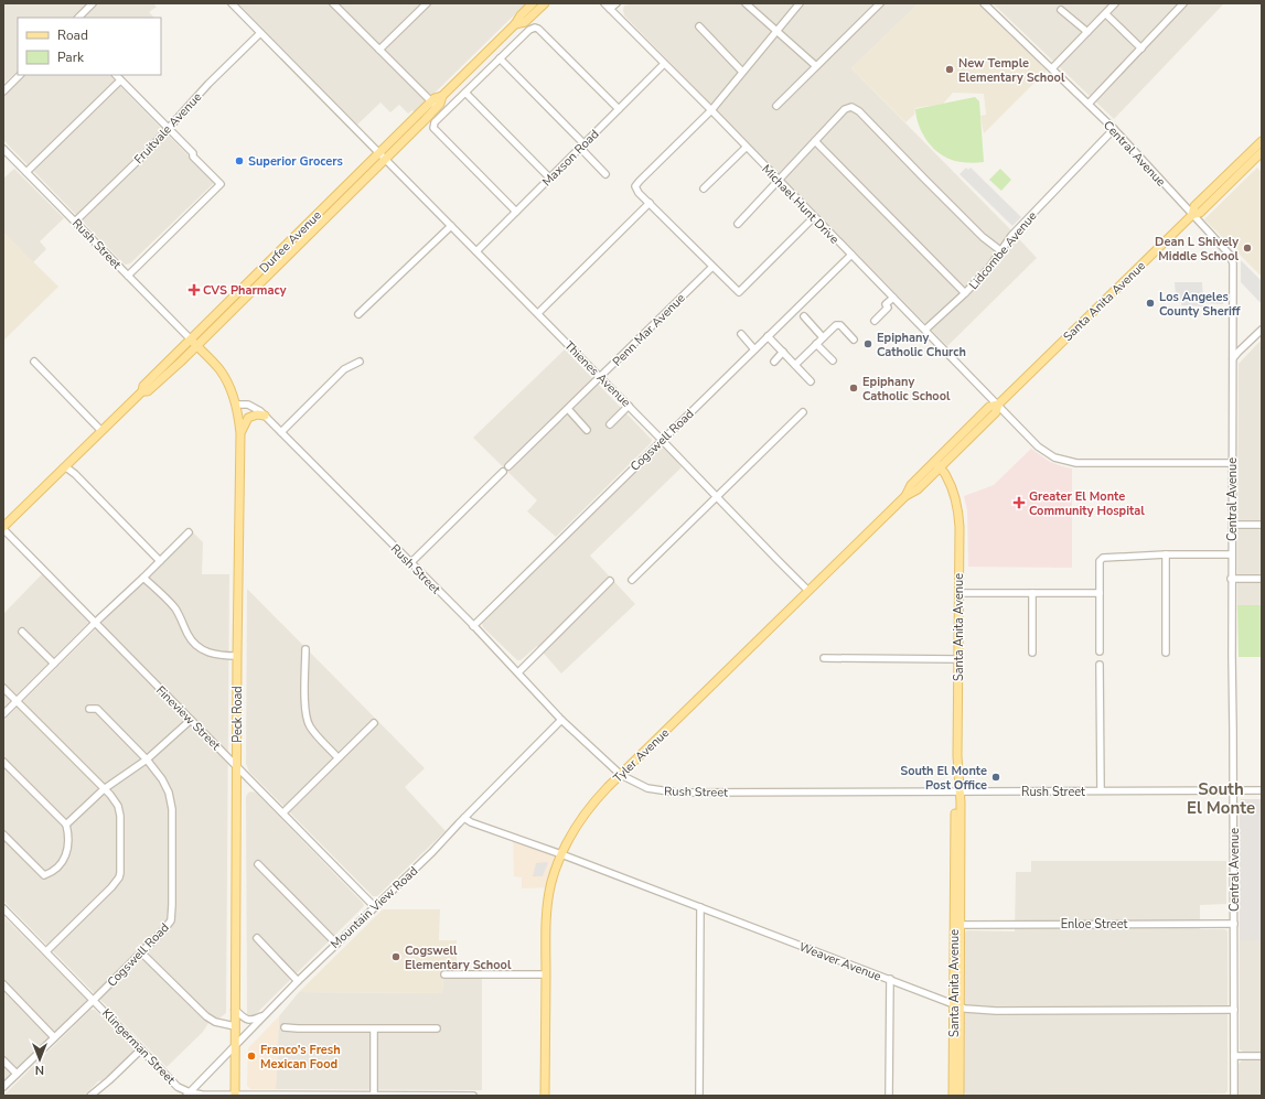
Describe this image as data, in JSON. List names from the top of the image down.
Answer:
{
  "streets": {
    "main road": [
      "Durfee Avenue",
      "Santa Anita Avenue",
      "Peck Road",
      "Tyler Avenue"
    ],
    "street": [
      "Fruitvale Avenue",
      "Central Avenue",
      "Maxson Road",
      "Michael Hunt Drive",
      "Rush Street",
      "Lidcombe Avenue",
      "Penn Mar Avenue",
      "Thienes Avenue",
      "Cogswell Road",
      "Fineview Street",
      "Mountain View Road",
      "Enloe Street",
      "Weaver Avenue",
      "Klingerman Street"
    ]
  },
  "crossings": [
    ["Fruitvale Avenue", "Rush Street"],
    ["Fruitvale Avenue", "Thienes Avenue"],
    ["Central Avenue", "Michael Hunt Drive"],
    ["Central Avenue", "Rush Street"],
    ["Central Avenue", "Lidcombe Avenue"],
    ["Central Avenue", "Santa Anita Avenue"],
    ["Central Avenue", "Enloe Street"],
    ["Central Avenue", "Weaver Avenue"],
    ["Maxson Road", "Michael Hunt Drive"],
    ["Maxson Road", "Thienes Avenue"],
    ["Michael Hunt Drive", "Lidcombe Avenue"],
    ["Michael Hunt Drive", "Santa Anita Avenue"],
    ["Michael Hunt Drive", "Cogswell Road"],
    ["Durfee Avenue", "Rush Street"],
    ["Durfee Avenue", "Thienes Avenue"],
    ["Durfee Avenue", "Peck Road"],
    ["Durfee Avenue", "Fineview Street"],
    ["Rush Street", "Santa Anita Avenue"],
    ["Rush Street", "Cogswell Road"],
    ["Rush Street", "Peck Road"],
    ["Rush Street", "Tyler Avenue"],
    ["Rush Street", "Mountain View Road"],
    ["Santa Anita Avenue", "Tyler Avenue"],
    ["Santa Anita Avenue", "Enloe Street"],
    ["Santa Anita Avenue", "Weaver Avenue"],
    ["Penn Mar Avenue", "Thienes Avenue"],
    ["Thienes Avenue", "Cogswell Road"],
    ["Thienes Avenue", "Tyler Avenue"],
    ["Cogswell Road", "Klingerman Street"],
    ["Peck Road", "Fineview Street"],
    ["Peck Road", "Mountain View Road"],
    ["Peck Road", "Klingerman Street"],
    ["Fineview Street", "Mountain View Road"],
    ["Tyler Avenue", "Weaver Avenue"],
    ["Mountain View Road", "Weaver Avenue"],
    ["Mountain View Road", "Klingerman Street"]
  ],
  "districts": ["South El Monte"],
  "places": {
    "other": [
      "New Temple Elementary School",
      "Superior Grocers",
      "Dean L Shively Middle School",
      "Los Angeles County Sheriff",
      "Epiphany Catholic Church",
      "Epiphany Catholic School",
      "South El Monte Post Office",
      "Cogswell Elementary School",
      "Franco’s Fresh Mexican Food"
    ],
    "health": ["CVS Pharmacy", "Greater El Monte Community Hospital"]
  },
  "legend": ["Road", "Park"],
  "north": "bottom"
}
